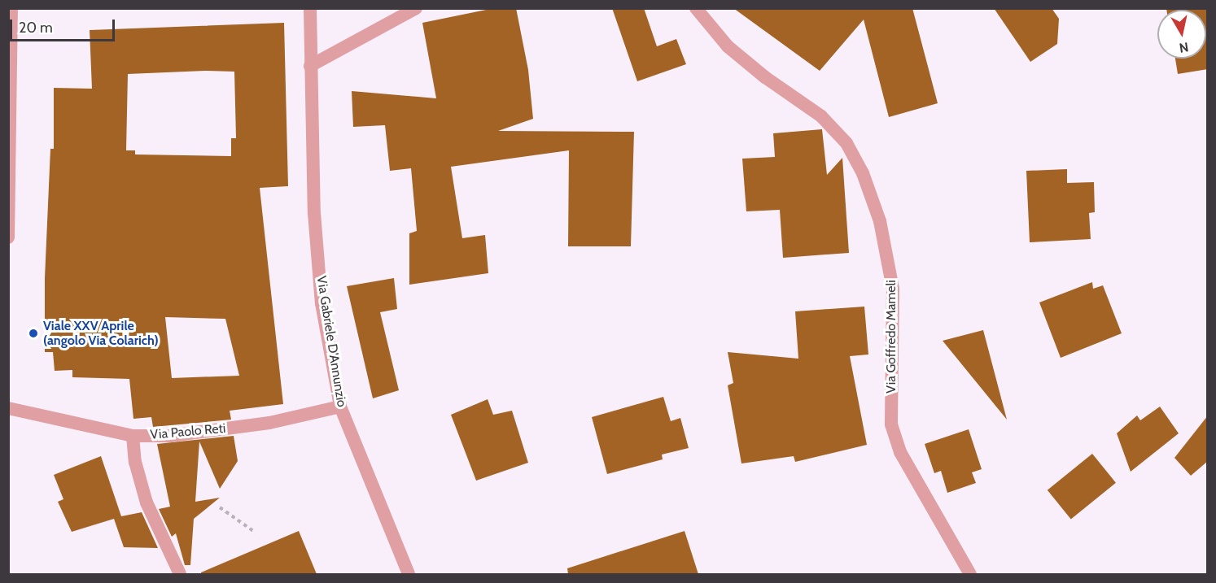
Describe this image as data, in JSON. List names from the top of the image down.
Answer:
{
  "streets": {
    "street": ["Via Goffredo Mameli", "Via Gabriele D'Annunzio", "Via Paolo Reti"]
  },
  "crossings": [
    ["Via Gabriele D'Annunzio", "Via Paolo Reti"]
  ],
  "places": ["Viale XXV Aprile (angolo Via Colarich)"],
  "scale_bar": "20 m",
  "north": "bottom"
}
